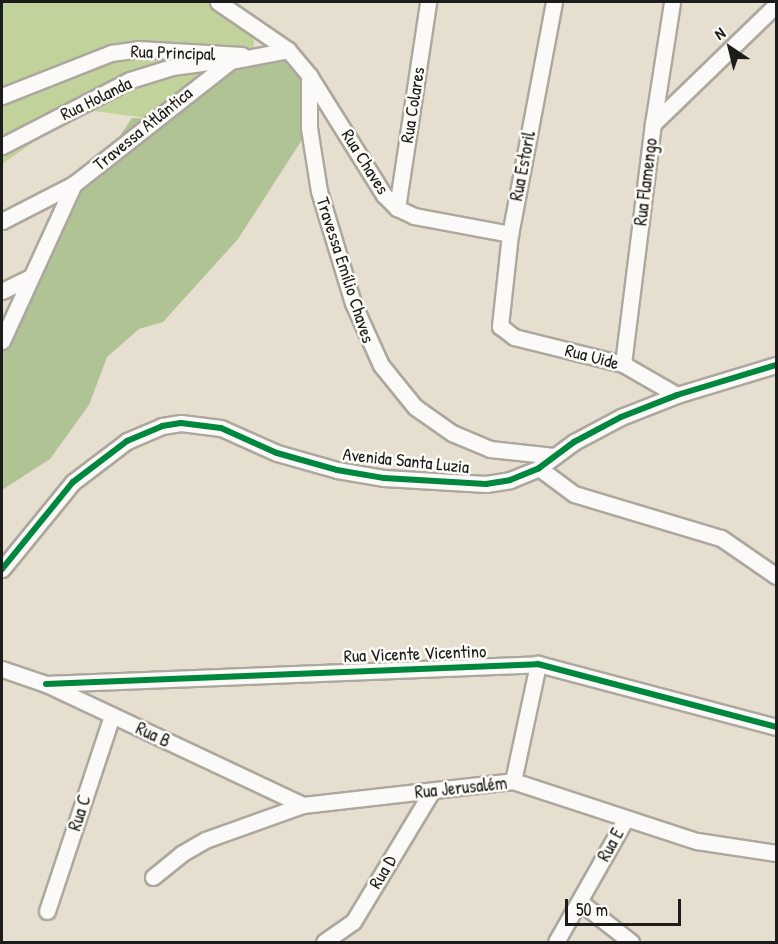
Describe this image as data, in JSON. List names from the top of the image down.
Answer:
{
  "streets": {
    "street": [
      "Rua Principal",
      "Rua Holanda",
      "Rua Colares",
      "Travessa Atlântica",
      "Rua Chaves",
      "Rua Estoril",
      "Rua Flamengo",
      "Travessa Emílio Chaves",
      "Rua Uide",
      "Avenida Santa Luzia",
      "Rua Vicente Vicentino",
      "Rua B",
      "Rua Jerusalém",
      "Rua C",
      "Rua E",
      "Rua D"
    ]
  },
  "crossings": [
    ["Rua Principal", "Rua Holanda"],
    ["Rua Principal", "Travessa Atlântica"],
    ["Rua Holanda", "Travessa Atlântica"],
    ["Rua Colares", "Rua Chaves"],
    ["Rua Chaves", "Rua Estoril"],
    ["Rua Chaves", "Travessa Emílio Chaves"],
    ["Rua Estoril", "Rua Uide"],
    ["Rua Flamengo", "Rua Uide"],
    ["Travessa Emílio Chaves", "Avenida Santa Luzia"],
    ["Rua Uide", "Avenida Santa Luzia"],
    ["Rua Vicente Vicentino", "Rua B"],
    ["Rua B", "Rua Jerusalém"],
    ["Rua B", "Rua C"],
    ["Rua Jerusalém", "Rua E"],
    ["Rua Jerusalém", "Rua D"]
  ],
  "scale_bar": "50 m",
  "north": "top left"
}
